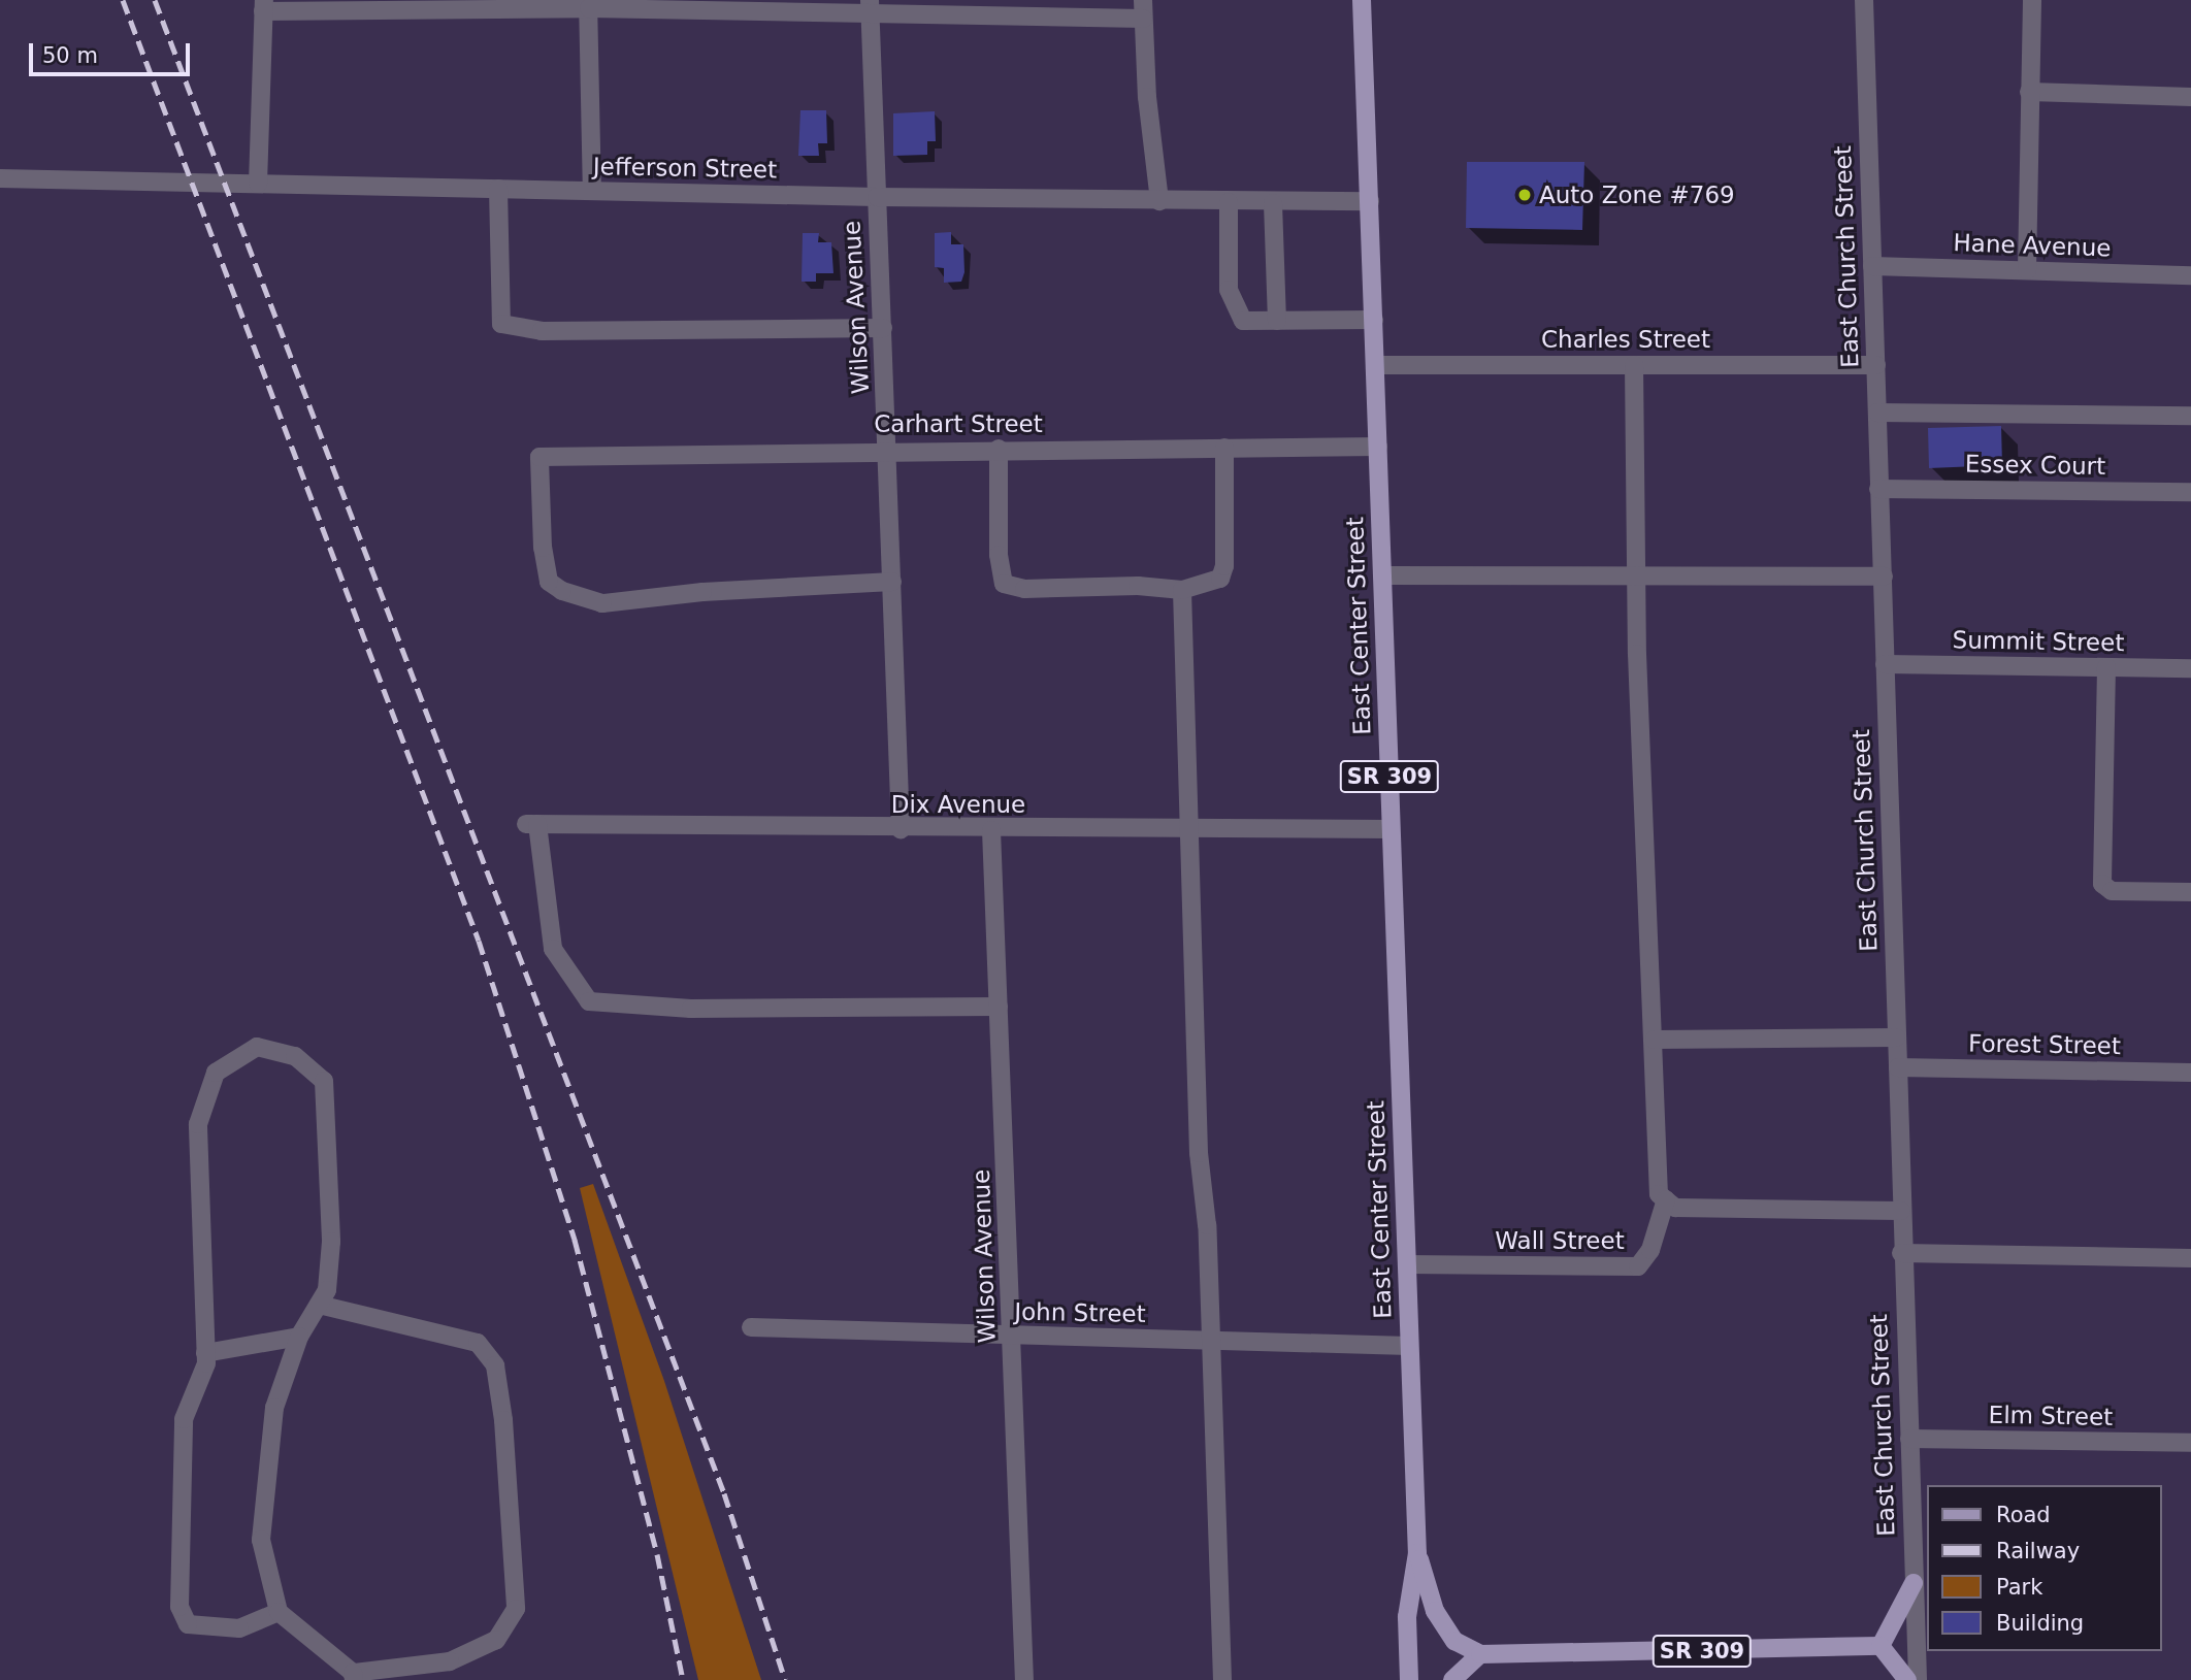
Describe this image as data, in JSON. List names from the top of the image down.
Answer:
{
  "streets": {
    "main road": ["East Center Street", "SR 309"],
    "street": [
      "Jefferson Street",
      "Hane Avenue",
      "East Church Street",
      "Wilson Avenue",
      "Charles Street",
      "Carhart Street",
      "Essex Court",
      "Summit Street",
      "Dix Avenue",
      "Forest Street",
      "Wall Street",
      "John Street",
      "Elm Street"
    ]
  },
  "crossings": [
    ["Jefferson Street", "Wilson Avenue"],
    ["Jefferson Street", "East Center Street"],
    ["Hane Avenue", "East Church Street"],
    ["East Church Street", "Charles Street"],
    ["East Church Street", "Essex Court"],
    ["East Church Street", "Summit Street"],
    ["East Church Street", "Forest Street"],
    ["East Church Street", "Elm Street"],
    ["Wilson Avenue", "Carhart Street"],
    ["Wilson Avenue", "Dix Avenue"],
    ["Wilson Avenue", "John Street"],
    ["Charles Street", "East Center Street"],
    ["Carhart Street", "East Center Street"],
    ["East Center Street", "SR 309"],
    ["East Center Street", "Dix Avenue"],
    ["East Center Street", "Wall Street"],
    ["East Center Street", "John Street"]
  ],
  "places": ["Auto Zone #769"],
  "legend": [
    "Road",
    "Railway",
    "Park",
    "Building"
  ],
  "scale_bar": "50 m"
}
